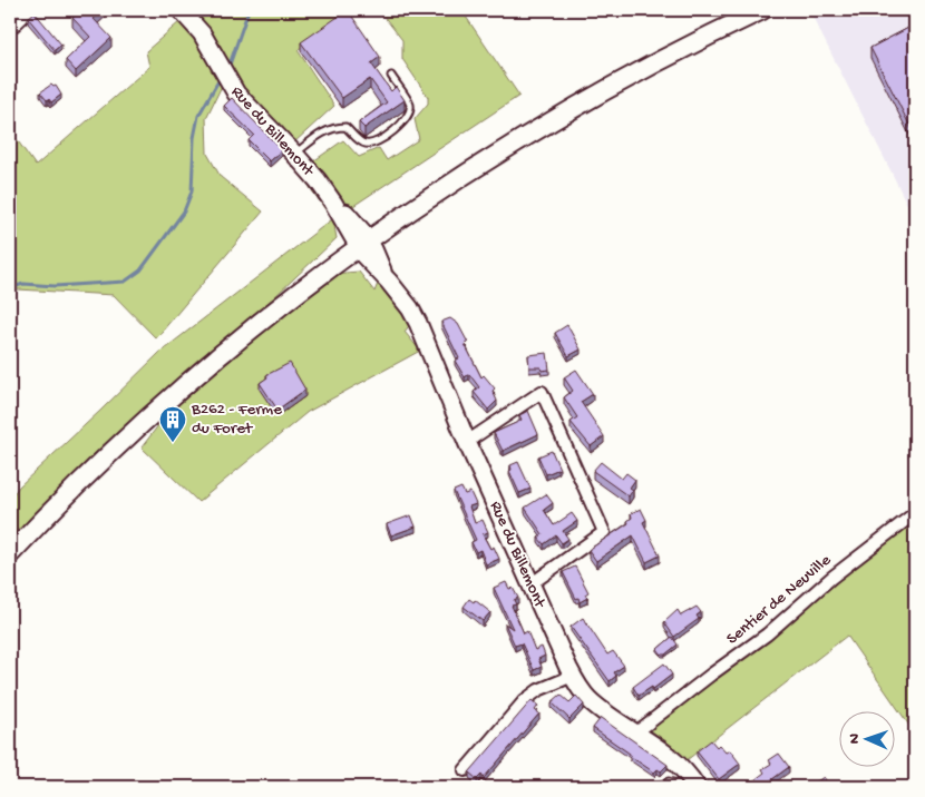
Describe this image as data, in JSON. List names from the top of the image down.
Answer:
{
  "streets": {
    "street": ["Rue du Billemont", "Sentier de Neuville"]
  },
  "crossings": [
    ["Rue du Billemont", "Sentier de Neuville"]
  ],
  "places": {
    "building": ["B262 - Ferme du Foret"]
  },
  "north": "left"
}
